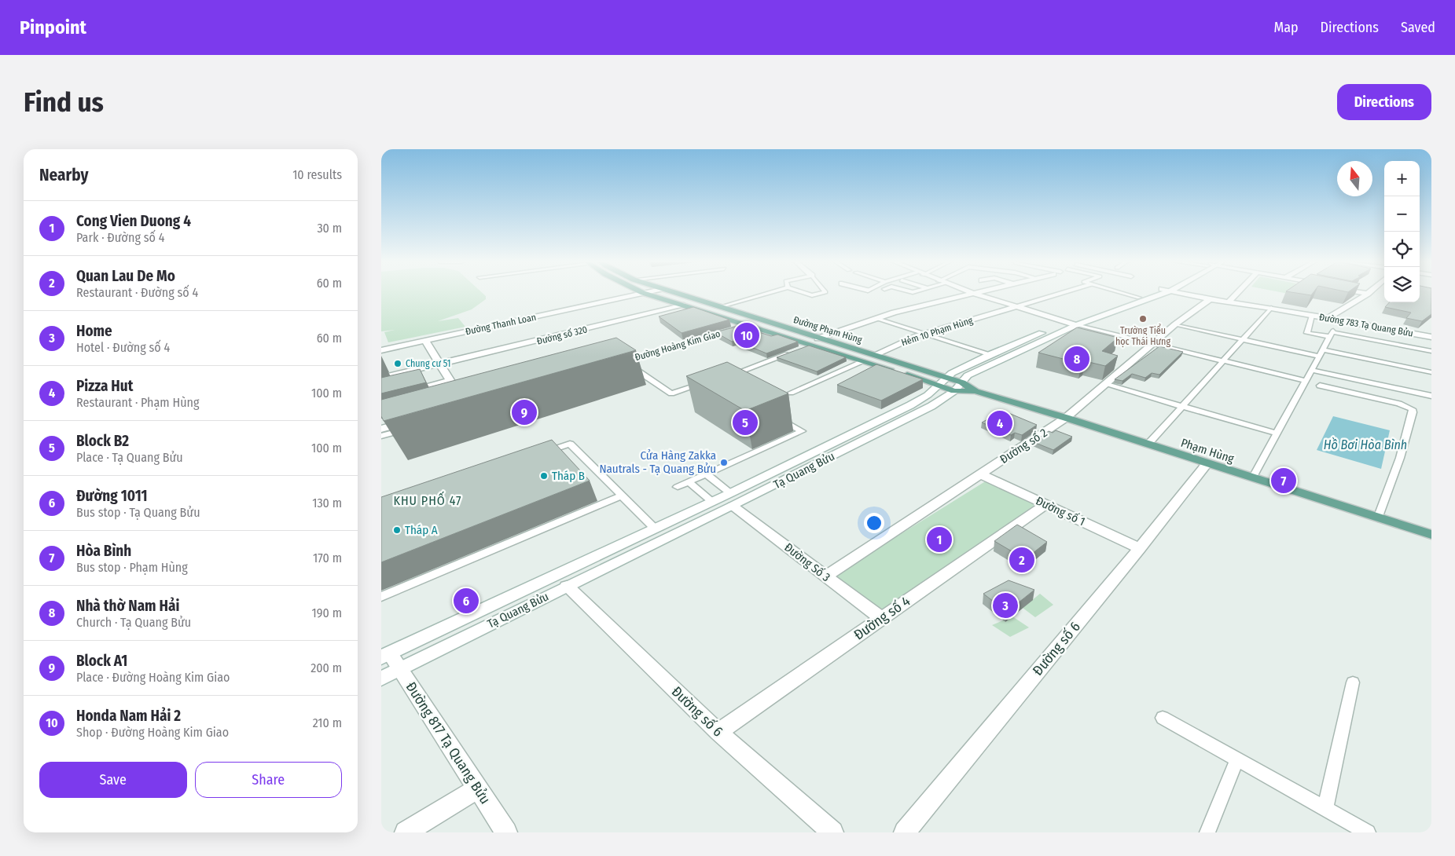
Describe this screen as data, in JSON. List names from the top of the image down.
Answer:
{
  "streets": {
    "main road": ["Đường Phạm Hùng", "Phạm Hùng"],
    "street": [
      "Đường Thanh Loan",
      "Đường 783 Tạ Quang Bửu",
      "Hẻm 10 Phạm Hùng",
      "Đường số 320",
      "Đường Hoàng Kim Giao",
      "Đường số 2",
      "Tạ Quang Bửu",
      "Đường số 1",
      "Đường Số 3",
      "Đường số 4",
      "Đường số 6",
      "Đường 817 Tạ Quang Bửu"
    ]
  },
  "crossings": [
    ["Đường 783 Tạ Quang Bửu", "Đường số 2"],
    ["Đường Phạm Hùng", "Hẻm 10 Phạm Hùng"],
    ["Đường Phạm Hùng", "Đường số 320"],
    ["Đường Phạm Hùng", "Đường Hoàng Kim Giao"],
    ["Đường Phạm Hùng", "Phạm Hùng"],
    ["Đường Phạm Hùng", "Tạ Quang Bửu"],
    ["Đường số 2", "Phạm Hùng"],
    ["Đường số 2", "Đường số 1"],
    ["Đường số 2", "Đường Số 3"],
    ["Phạm Hùng", "Tạ Quang Bửu"],
    ["Phạm Hùng", "Đường số 6"],
    ["Tạ Quang Bửu", "Đường Số 3"],
    ["Tạ Quang Bửu", "Đường số 6"],
    ["Tạ Quang Bửu", "Đường 817 Tạ Quang Bửu"],
    ["Đường số 1", "Đường số 4"],
    ["Đường số 1", "Đường số 6"],
    ["Đường Số 3", "Đường số 4"],
    ["Đường số 4", "Đường số 6"]
  ],
  "districts": ["KHU PHỐ 47"],
  "water": ["Hồ Bơi Hòa Bình"],
  "places": [
    "Trường Tiểu học Thái Hưng",
    "Chung cư 51",
    "Cửa Hàng Zakka Nautrals - Tạ Quang Bửu",
    "Tháp B",
    "Tháp A"
  ],
  "north": "top",
  "page": {
    "header": "Pinpoint",
    "nav": ["Map", "Directions", "Saved"],
    "buttons": [
      "Directions",
      ["Save", "Share"]
    ],
    "title": "Find us",
    "heading": ["Nearby", "10 results"],
    "map_buttons": ["+", "−"],
    "list": [
      {
        "mark": "1",
        "name": "Cong Vien Duong 4",
        "note": "Park · Đường số 4",
        "value": "30 m"
      },
      {
        "mark": "2",
        "name": "Quan Lau De Mo",
        "note": "Restaurant · Đường số 4",
        "value": "60 m"
      },
      {
        "mark": "3",
        "name": "Home",
        "note": "Hotel · Đường số 4",
        "value": "60 m"
      },
      {
        "mark": "4",
        "name": "Pizza Hut",
        "note": "Restaurant · Phạm Hùng",
        "value": "100 m"
      },
      {
        "mark": "5",
        "name": "Block B2",
        "note": "Place · Tạ Quang Bửu",
        "value": "100 m"
      },
      {
        "mark": "6",
        "name": "Đường 1011",
        "note": "Bus stop · Tạ Quang Bửu",
        "value": "130 m"
      },
      {
        "mark": "7",
        "name": "Hòa Bình",
        "note": "Bus stop · Phạm Hùng",
        "value": "170 m"
      },
      {
        "mark": "8",
        "name": "Nhà thờ Nam Hải",
        "note": "Church · Tạ Quang Bửu",
        "value": "190 m"
      },
      {
        "mark": "9",
        "name": "Block A1",
        "note": "Place · Đường Hoàng Kim Giao",
        "value": "200 m"
      },
      {
        "mark": "10",
        "name": "Honda Nam Hải 2",
        "note": "Shop · Đường Hoàng Kim Giao",
        "value": "210 m"
      }
    ],
    "pins": [
      "10",
      "8",
      "9",
      "5",
      "4",
      "7",
      "1",
      "2",
      "6",
      "3"
    ]
  }
}
